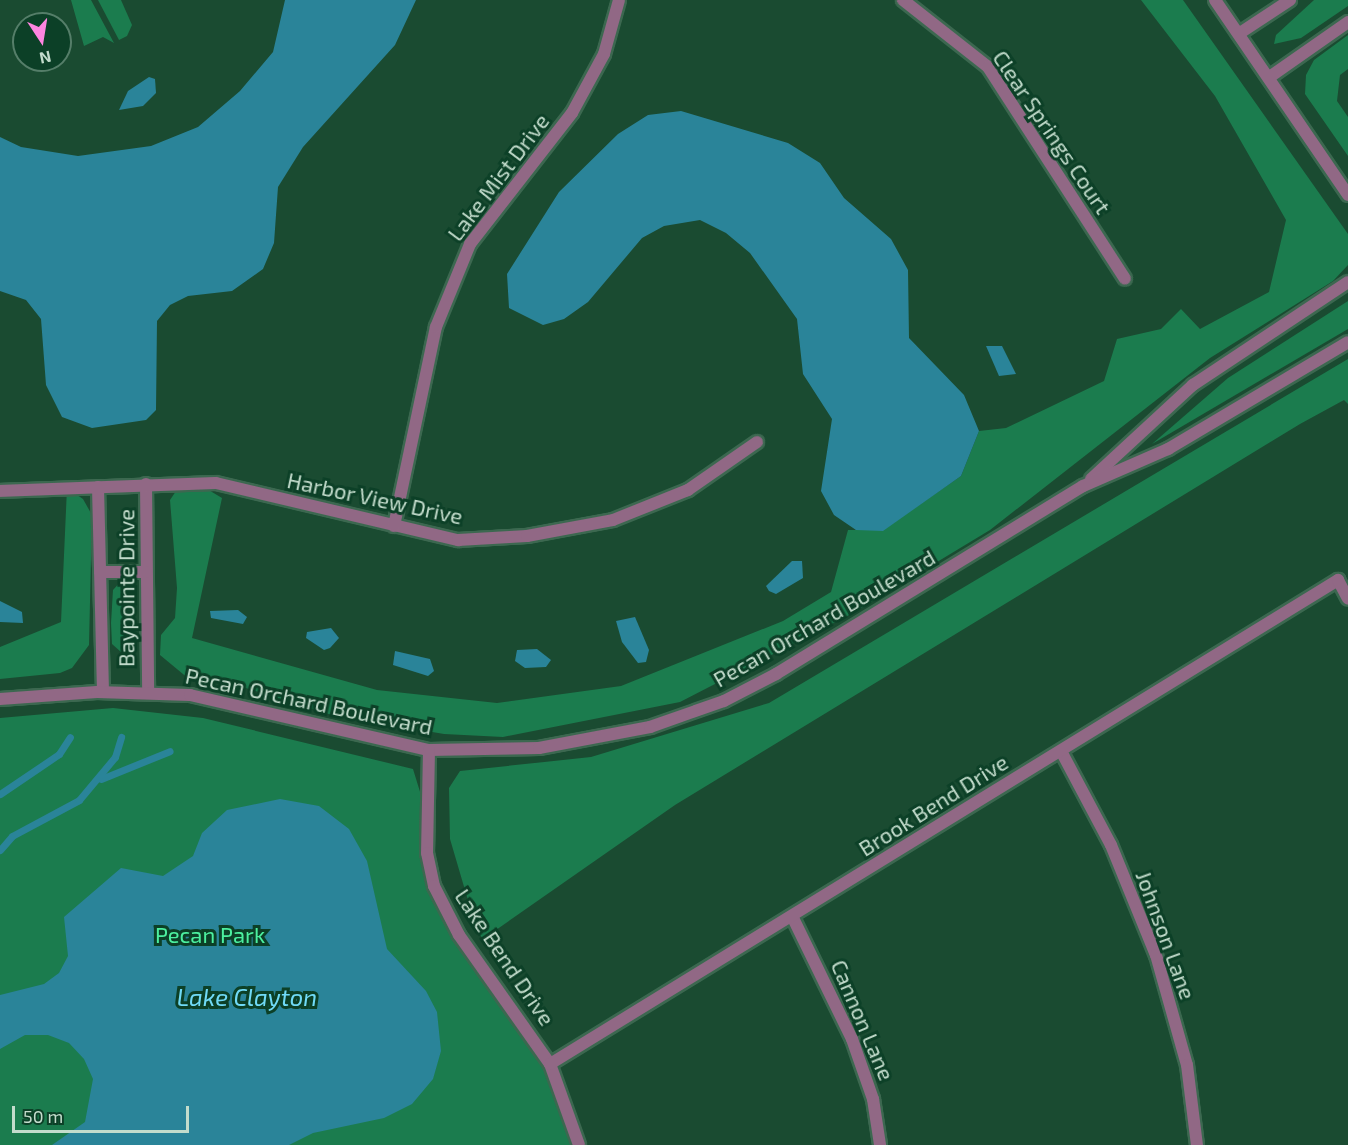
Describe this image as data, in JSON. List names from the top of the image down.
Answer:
{
  "streets": {
    "street": [
      "Clear Springs Court",
      "Lake Mist Drive",
      "Harbor View Drive",
      "Baypointe Drive",
      "Pecan Orchard Boulevard",
      "Brook Bend Drive",
      "Johnson Lane",
      "Lake Bend Drive",
      "Cannon Lane"
    ]
  },
  "crossings": [
    ["Lake Mist Drive", "Harbor View Drive"],
    ["Harbor View Drive", "Baypointe Drive"],
    ["Baypointe Drive", "Pecan Orchard Boulevard"],
    ["Pecan Orchard Boulevard", "Lake Bend Drive"],
    ["Brook Bend Drive", "Johnson Lane"],
    ["Brook Bend Drive", "Lake Bend Drive"],
    ["Brook Bend Drive", "Cannon Lane"]
  ],
  "water": ["Lake Clayton"],
  "parks": ["Pecan Park"],
  "scale_bar": "50 m",
  "north": "bottom"
}
